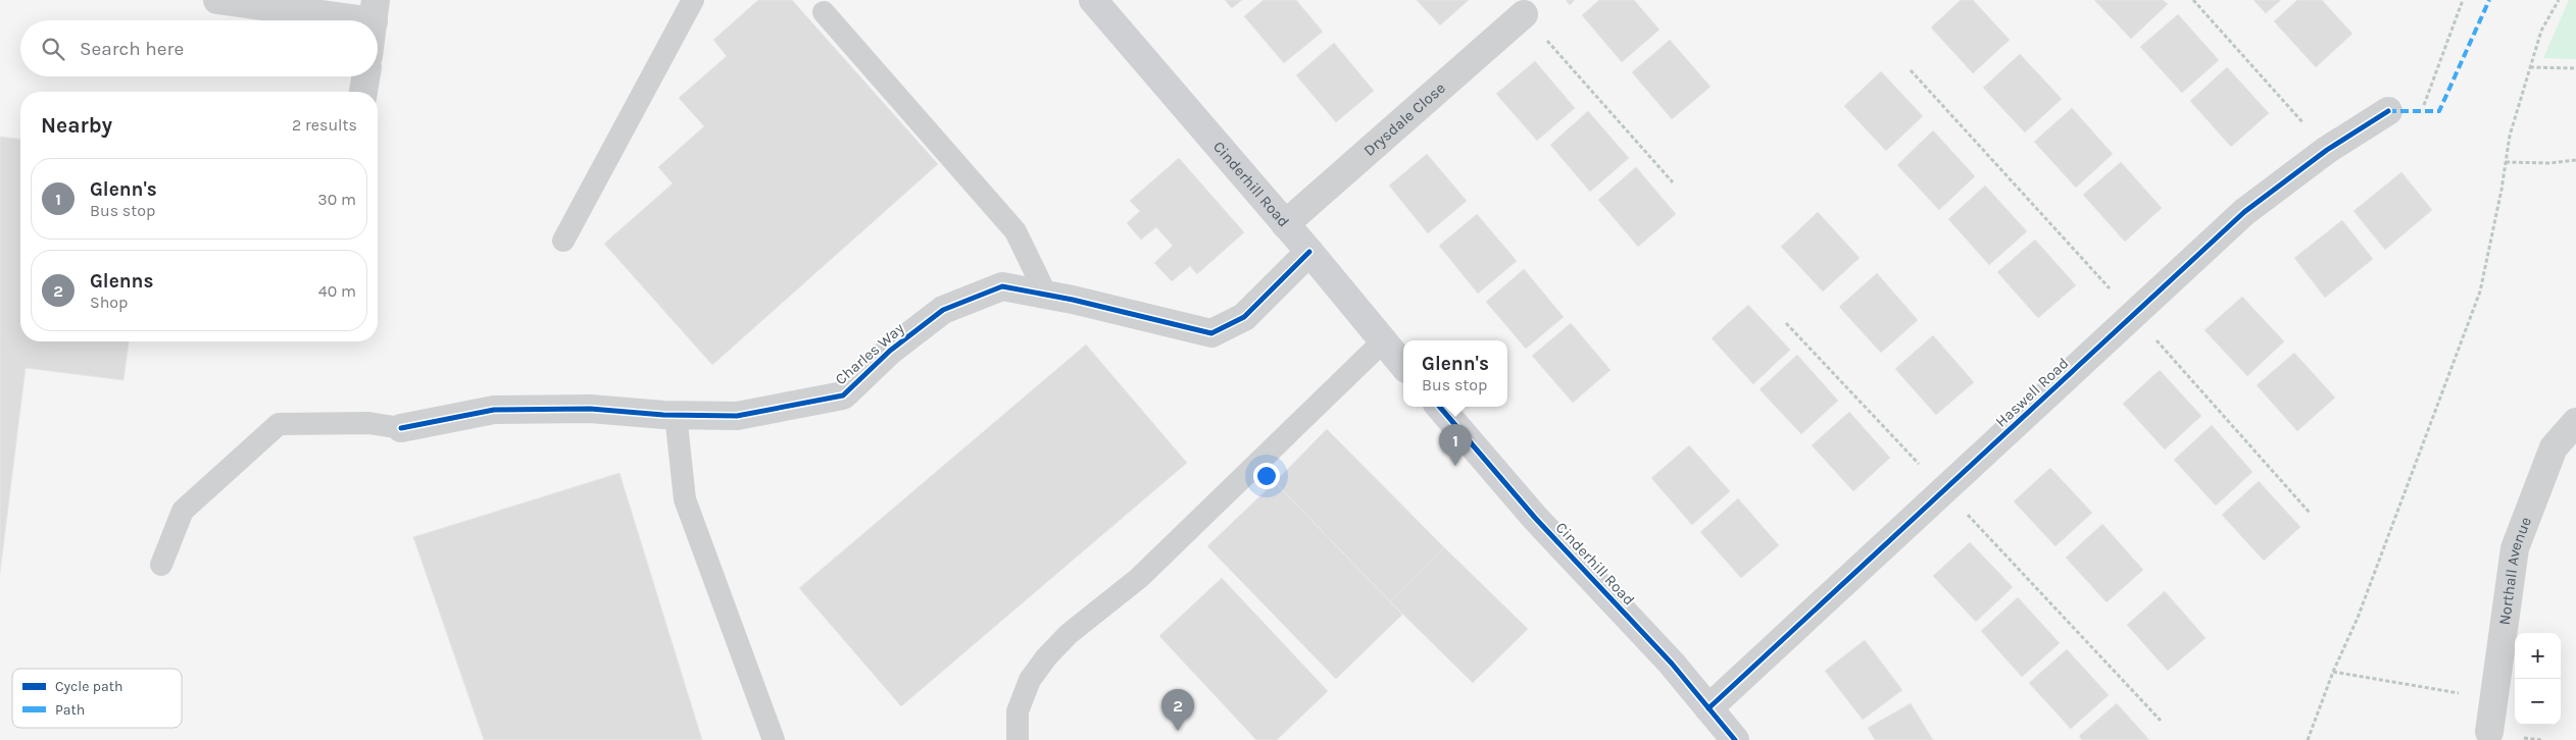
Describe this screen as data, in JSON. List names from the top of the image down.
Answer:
{
  "streets": {
    "street": [
      "Drysdale Close",
      "Cinderhill Road",
      "Charles Way",
      "Haswell Road",
      "Northall Avenue"
    ]
  },
  "crossings": [
    ["Drysdale Close", "Cinderhill Road"],
    ["Cinderhill Road", "Charles Way"],
    ["Cinderhill Road", "Haswell Road"]
  ],
  "legend": ["Cycle path", "Path"],
  "page": {
    "search": "Search here",
    "heading": ["Nearby", "2 results"],
    "list": [
      {
        "mark": "1",
        "name": "Glenn's",
        "note": "Bus stop",
        "value": "30 m"
      },
      {
        "mark": "2",
        "name": "Glenns",
        "note": "Shop",
        "value": "40 m"
      }
    ],
    "popup": ["Glenn's", "Bus stop"],
    "pins": ["1", "2"],
    "map_buttons": ["+", "−"]
  }
}
